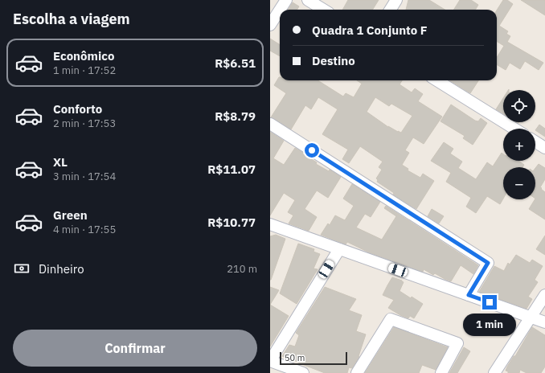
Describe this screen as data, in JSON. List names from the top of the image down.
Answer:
{
  "scale_bar": "50 m",
  "page": {
    "heading": "Escolha a viagem",
    "banner": ["Quadra 1 Conjunto F", "Destino"],
    "list": [
      {
        "name": "Econômico",
        "note": "1 min · 17:52",
        "value": "R$6.51"
      },
      {
        "name": "Conforto",
        "note": "2 min · 17:53",
        "value": "R$8.79"
      },
      {
        "name": "XL",
        "note": "3 min · 17:54",
        "value": "R$11.07"
      },
      {
        "name": "Green",
        "note": "4 min · 17:55",
        "value": "R$10.77"
      }
    ],
    "map_buttons": ["+", "−"],
    "pay": ["Dinheiro", "210 m"],
    "bubble": "1 min",
    "buttons": "Confirmar",
    "scale": "50 m"
  }
}
